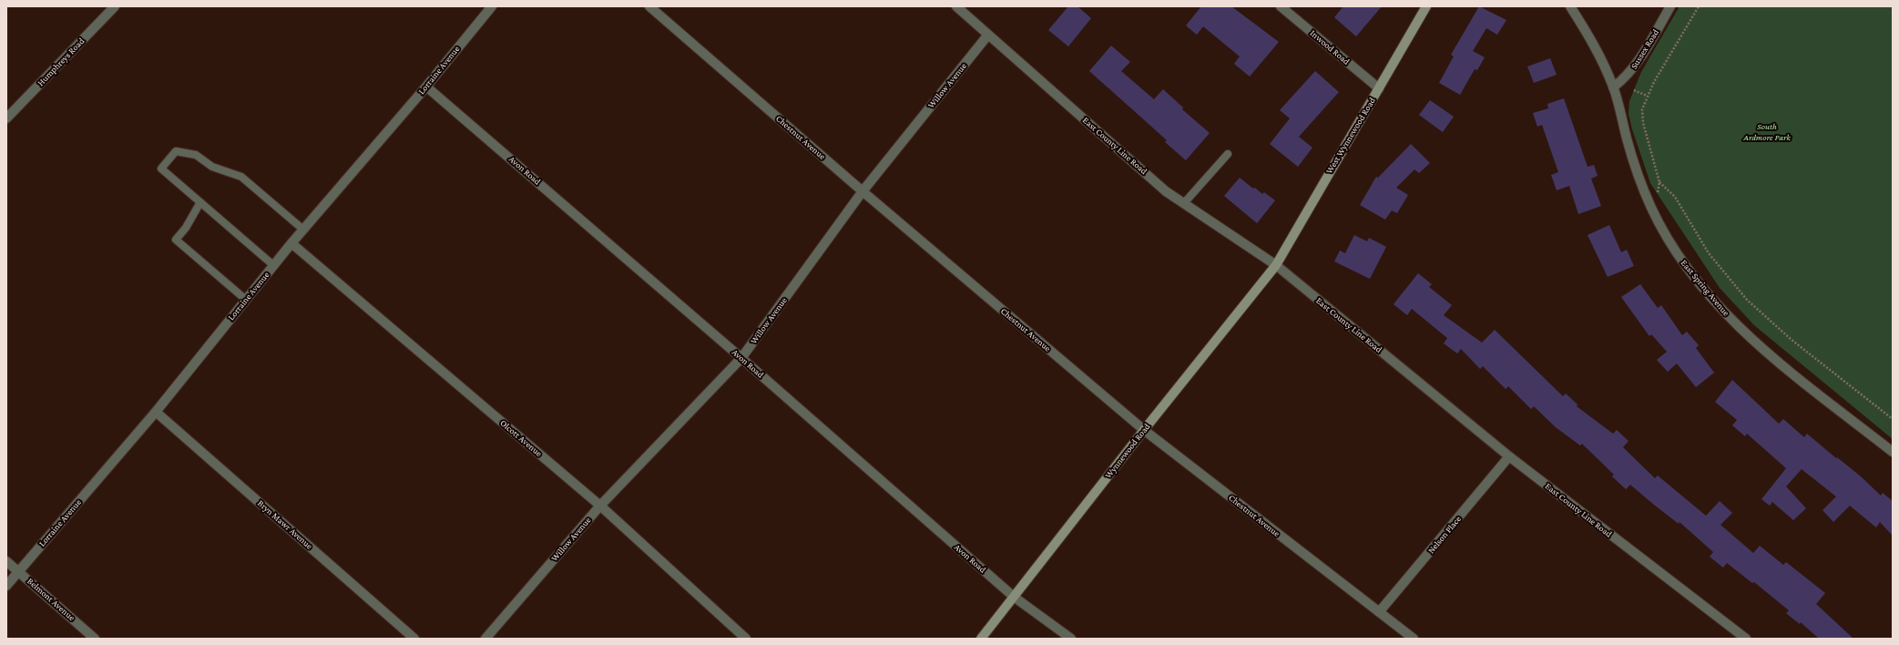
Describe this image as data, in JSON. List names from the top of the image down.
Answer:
{
  "streets": {
    "main road": ["West Wynnewood Road", "Wynnewood Road"],
    "street": [
      "Inwood Road",
      "Sussex Road",
      "Humphreys Road",
      "Lorraine Avenue",
      "Willow Avenue",
      "Chestnut Avenue",
      "East County Line Road",
      "Avon Road",
      "East Spring Avenue",
      "Olcott Avenue",
      "Bryn Mawr Avenue",
      "Nelson Place",
      "Belmont Avenue"
    ]
  },
  "crossings": [
    ["Inwood Road", "West Wynnewood Road"],
    ["Sussex Road", "East Spring Avenue"],
    ["Lorraine Avenue", "Avon Road"],
    ["Lorraine Avenue", "Olcott Avenue"],
    ["Lorraine Avenue", "Bryn Mawr Avenue"],
    ["Lorraine Avenue", "Belmont Avenue"],
    ["Willow Avenue", "Chestnut Avenue"],
    ["Willow Avenue", "East County Line Road"],
    ["Willow Avenue", "Avon Road"],
    ["Willow Avenue", "Olcott Avenue"],
    ["West Wynnewood Road", "East County Line Road"],
    ["West Wynnewood Road", "Wynnewood Road"],
    ["Chestnut Avenue", "Wynnewood Road"],
    ["Chestnut Avenue", "Nelson Place"],
    ["East County Line Road", "Wynnewood Road"],
    ["East County Line Road", "Nelson Place"],
    ["Avon Road", "Wynnewood Road"]
  ],
  "parks": ["South Ardmore Park"]
}
